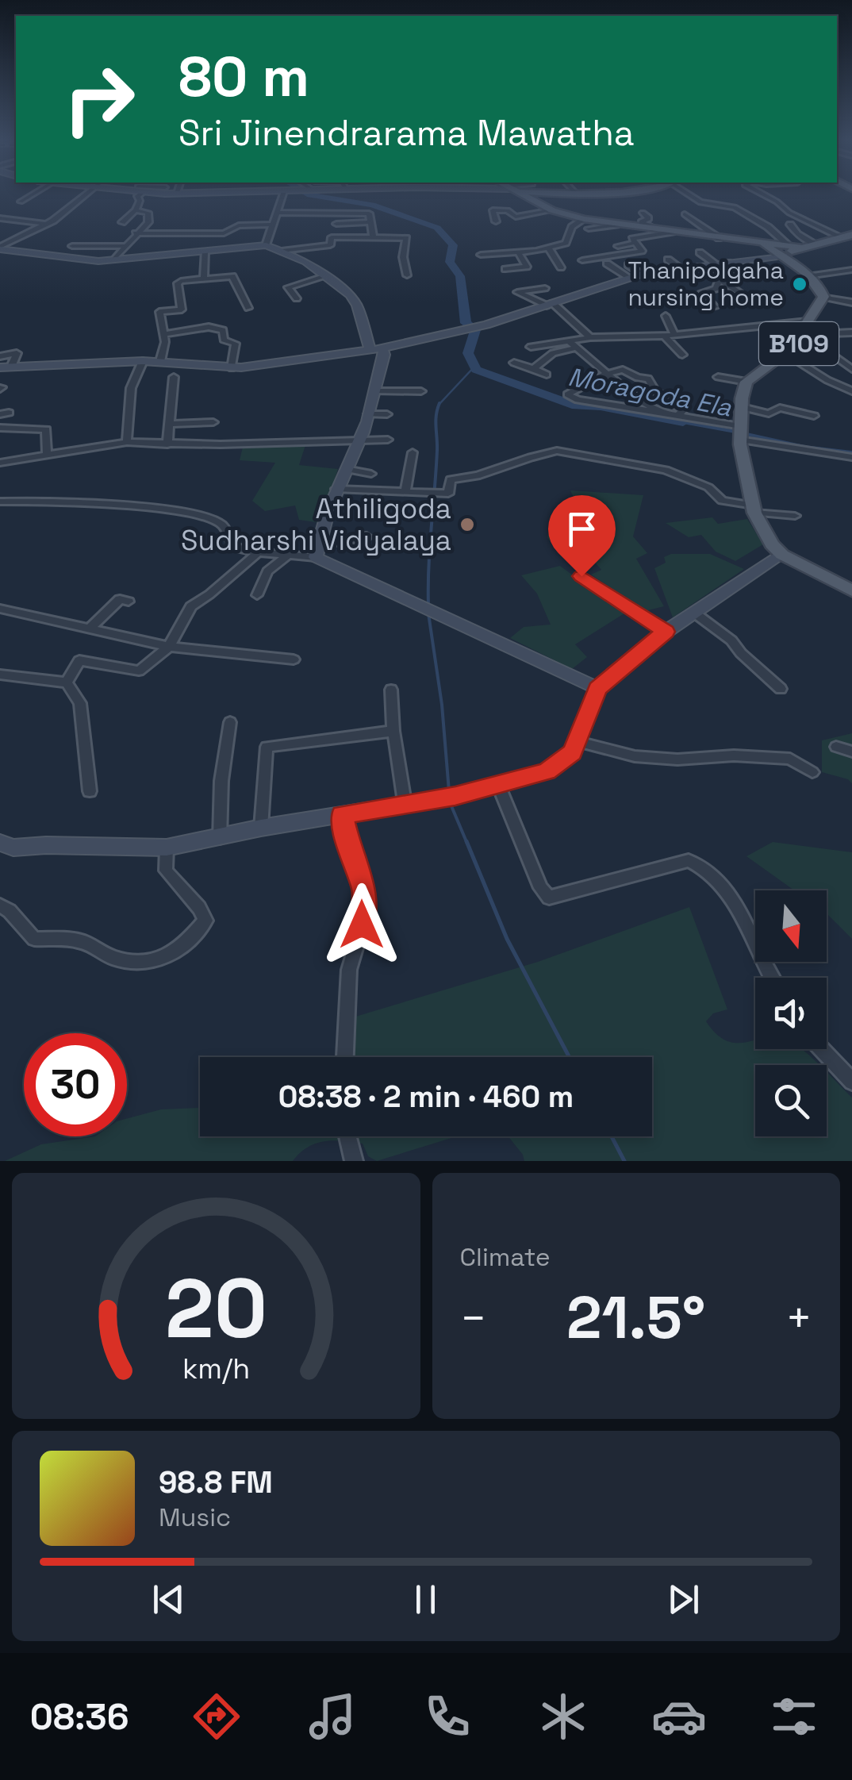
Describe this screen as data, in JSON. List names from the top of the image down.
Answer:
{
  "streets": {
    "main road": ["B109"]
  },
  "water": ["Moragoda Ela"],
  "places": ["Thanipolgaha nursing home", "Athiligoda Sudharshi Vidyalaya"],
  "north": "bottom",
  "page": {
    "turn": ["80 m", "Sri Jinendrarama Mawatha"],
    "limit": "30",
    "trip": "08:38 · 2 min · 460 m",
    "tile": "Climate",
    "heat": ["−", "21.5°", "+"],
    "song": ["98.8 FM", "Music"],
    "tabs": "08:36",
    "gauge": ["20", "km/h"]
  }
}
